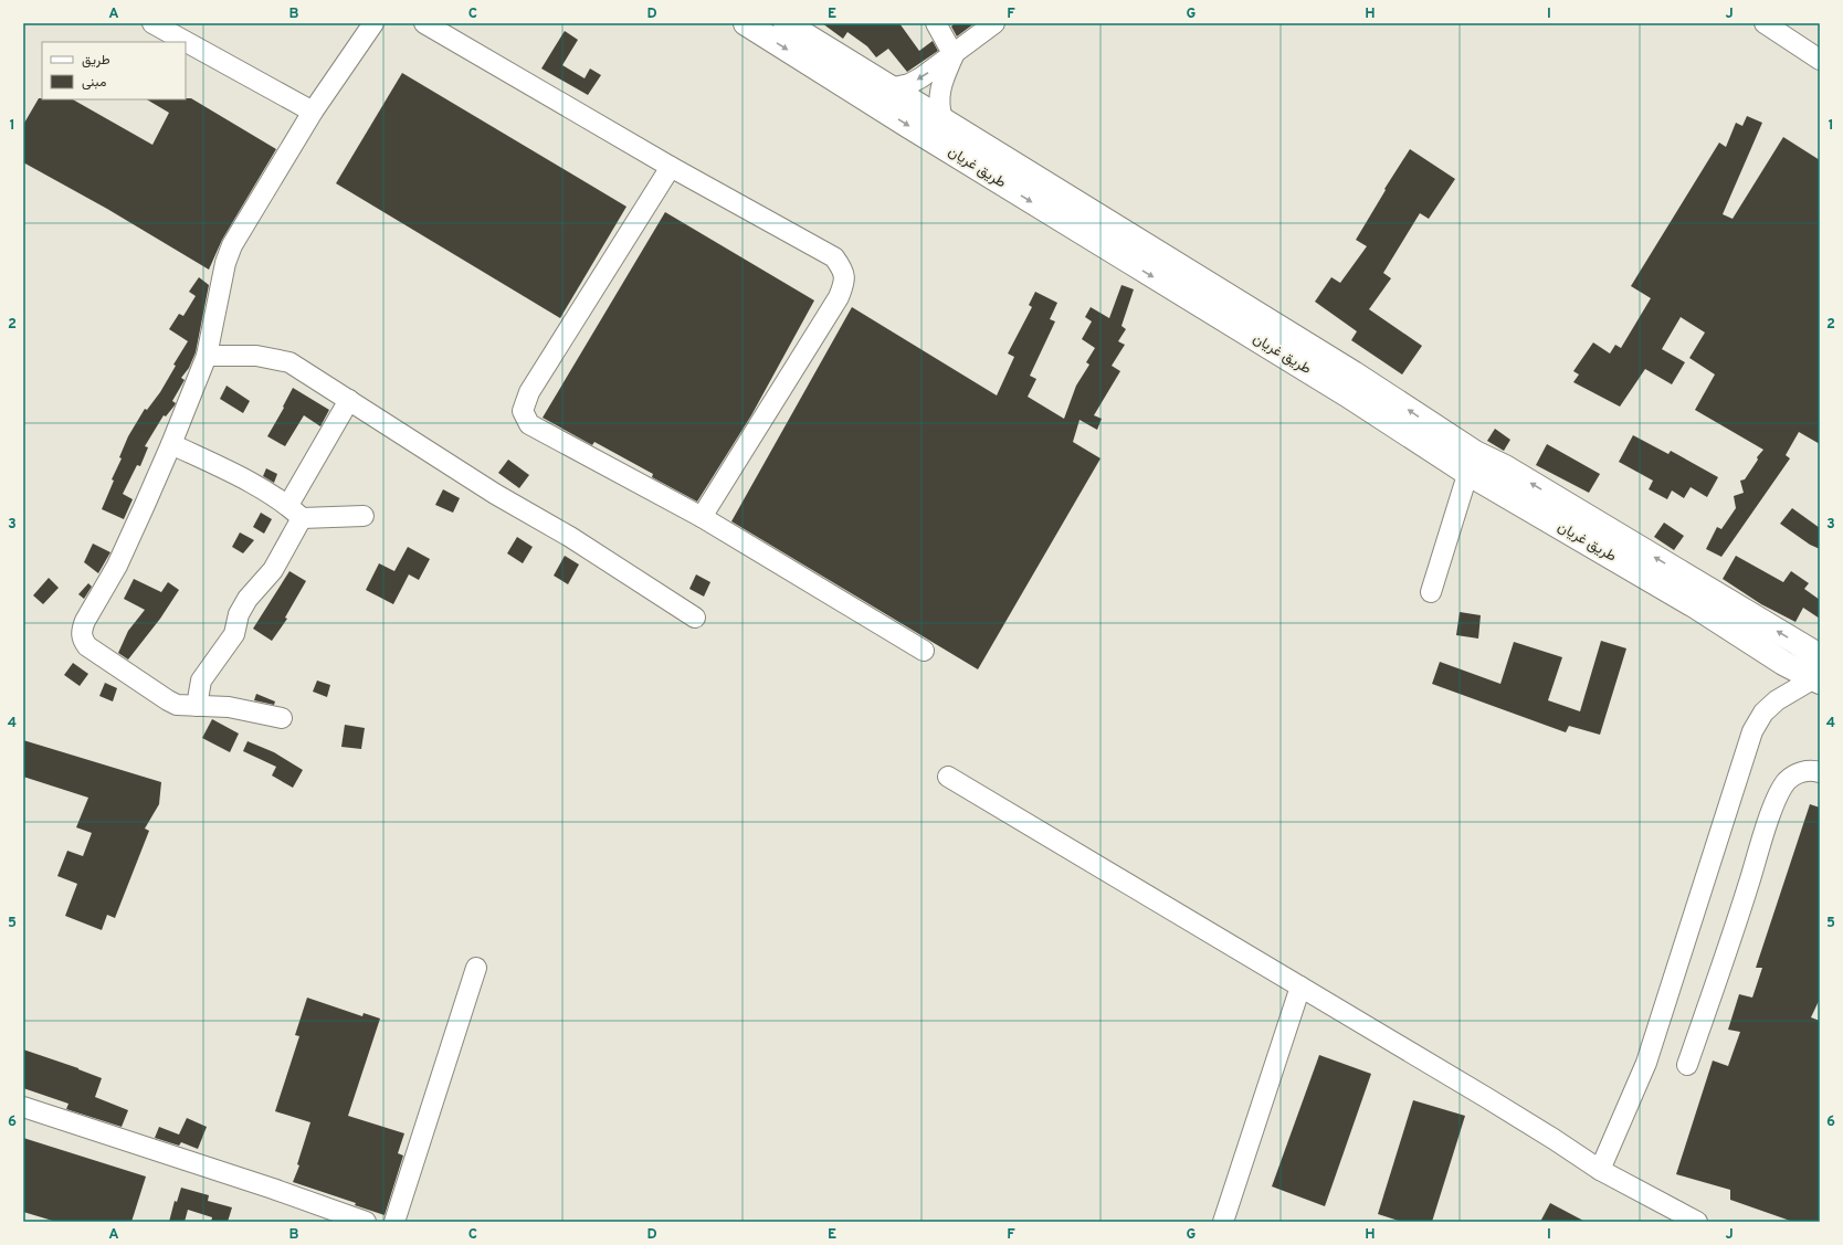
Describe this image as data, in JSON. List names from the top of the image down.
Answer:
{
  "streets": {
    "highway": ["طريق غريان"]
  },
  "legend": ["طريق", "مبنى"],
  "grid": {
    "columns": [
      "A",
      "B",
      "C",
      "D",
      "E",
      "F",
      "G",
      "H",
      "I",
      "J"
    ],
    "rows": [
      "1",
      "2",
      "3",
      "4",
      "5",
      "6"
    ]
  }
}
